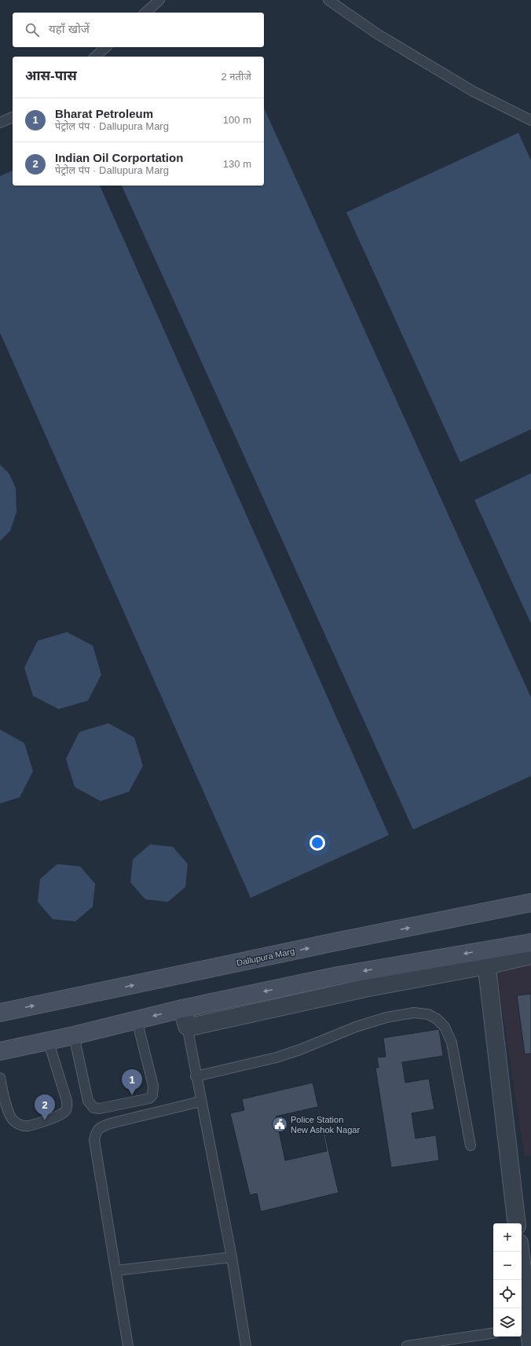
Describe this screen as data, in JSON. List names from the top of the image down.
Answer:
{
  "streets": {
    "main road": ["Dallupura Marg"]
  },
  "places": {
    "public building": ["Police Station New Ashok Nagar"]
  },
  "page": {
    "search": "यहाँ खोजें",
    "heading": ["आस-पास", "2 नतीजे"],
    "list": [
      {
        "mark": "1",
        "name": "Bharat Petroleum",
        "note": "पेट्रोल पंप · Dallupura Marg",
        "value": "100 m"
      },
      {
        "mark": "2",
        "name": "Indian Oil Corportation",
        "note": "पेट्रोल पंप · Dallupura Marg",
        "value": "130 m"
      }
    ],
    "pins": ["1", "2"],
    "map_buttons": ["+", "−"]
  }
}
